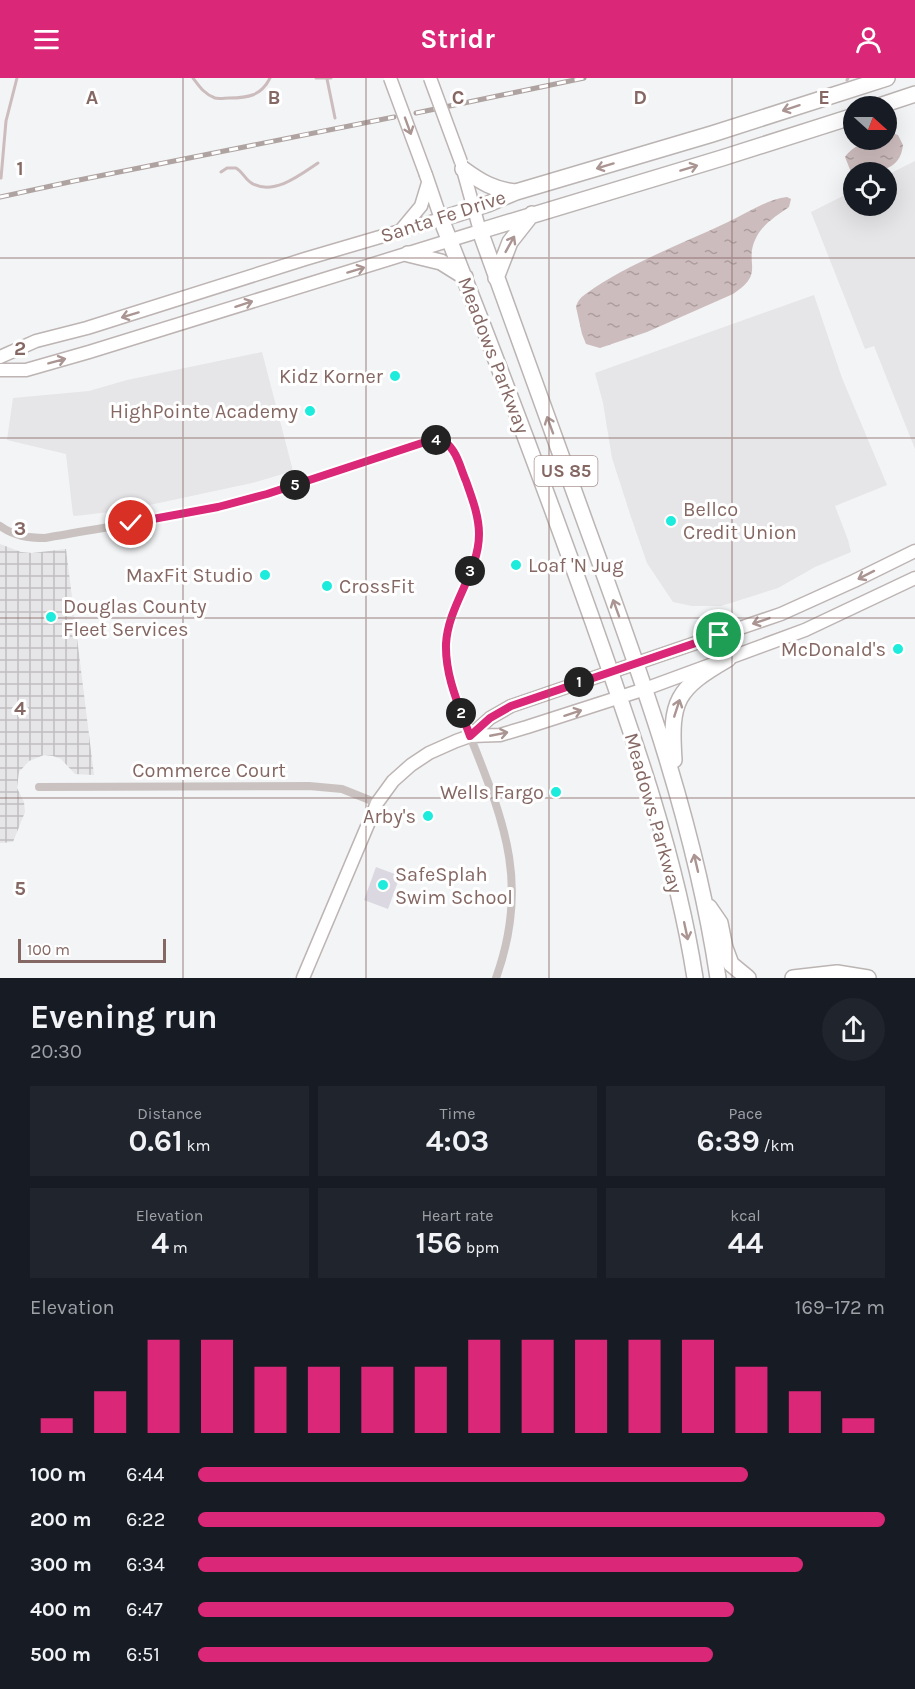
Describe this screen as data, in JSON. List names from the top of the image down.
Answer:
{
  "streets": {
    "highway": ["Santa Fe Drive", "Meadows Parkway", "US 85"],
    "street": ["Commerce Court"]
  },
  "crossings": [
    ["Santa Fe Drive", "Meadows Parkway"]
  ],
  "places": [
    "Kidz Korner",
    "HighPointe Academy",
    "Bellco Credit Union",
    "Loaf 'N Jug",
    "MaxFit Studio",
    "CrossFit",
    "Douglas County Fleet Services",
    "McDonald's",
    "Wells Fargo",
    "Arby's",
    "SafeSplah Swim School"
  ],
  "scale_bar": "100 m",
  "north": "right",
  "page": {
    "header": "Stridr",
    "pins": [
      "4",
      "5",
      "3",
      "1",
      "2"
    ],
    "scale": "100 m",
    "heading": ["Evening run", "20:30"],
    "stats": [
      ["Distance", "0.61 km"],
      ["Time", "4:03"],
      ["Pace", "6:39 /km"],
      ["Elevation", "4 m"],
      ["Heart rate", "156 bpm"],
      ["kcal", "44"]
    ],
    "chart": ["Elevation", "169–172 m"],
    "list": [
      {
        "name": "100 m",
        "note": "6:44"
      },
      {
        "name": "200 m",
        "note": "6:22"
      },
      {
        "name": "300 m",
        "note": "6:34"
      },
      {
        "name": "400 m",
        "note": "6:47"
      },
      {
        "name": "500 m",
        "note": "6:51"
      }
    ]
  },
  "grid": {
    "columns": [
      "A",
      "B",
      "C",
      "D",
      "E"
    ],
    "rows": [
      "1",
      "2",
      "3",
      "4",
      "5"
    ]
  }
}
